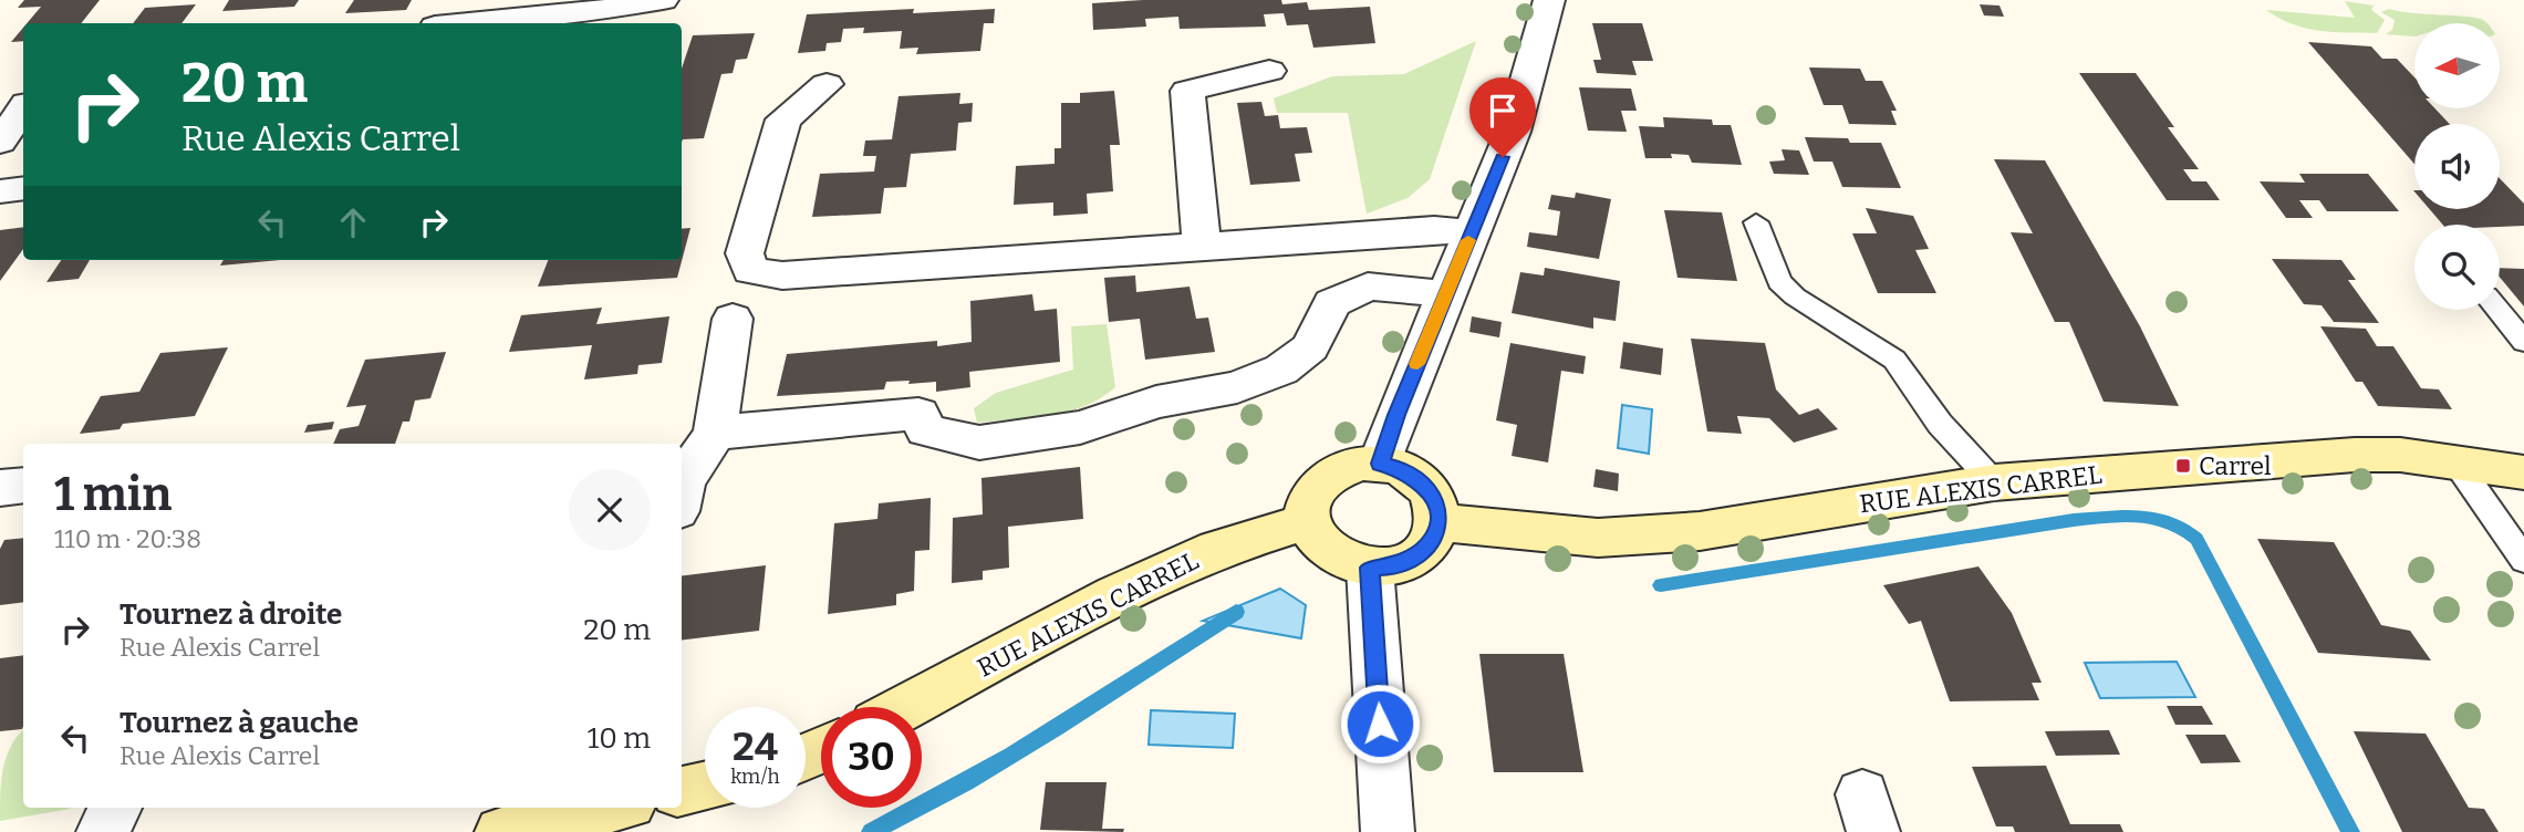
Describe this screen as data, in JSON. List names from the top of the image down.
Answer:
{
  "streets": {
    "street": ["RUE ALEXIS CARREL"]
  },
  "places": {
    "transit": ["Carrel"]
  },
  "north": "left",
  "page": {
    "turn": ["20 m", "Rue Alexis Carrel"],
    "heading": ["1 min", "110 m · 20:38"],
    "list": [
      {
        "name": "Tournez à droite",
        "note": "Rue Alexis Carrel",
        "value": "20 m"
      },
      {
        "name": "Tournez à gauche",
        "note": "Rue Alexis Carrel",
        "value": "10 m"
      }
    ],
    "speed": "24 km/h",
    "limit": "30"
  }
}
